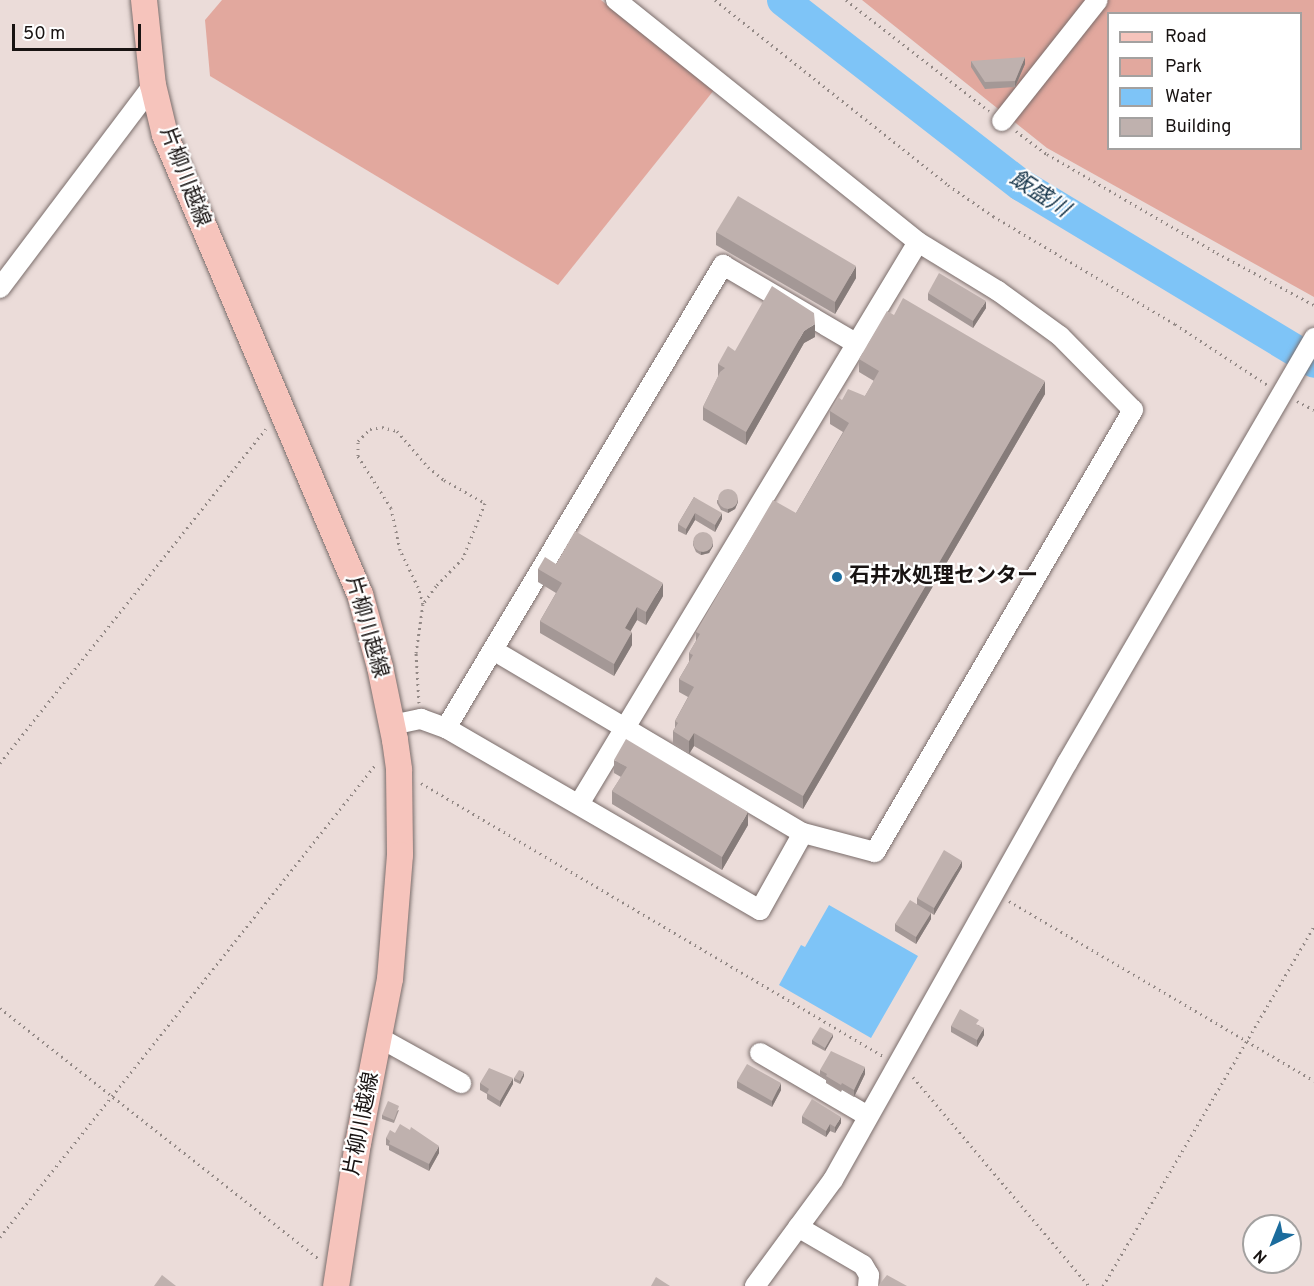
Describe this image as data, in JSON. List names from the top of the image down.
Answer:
{
  "streets": {
    "main road": ["片柳川越線"]
  },
  "water": ["飯盛川"],
  "places": ["石井水処理センター"],
  "legend": [
    "Road",
    "Park",
    "Water",
    "Building"
  ],
  "scale_bar": "50 m",
  "north": "bottom left"
}
